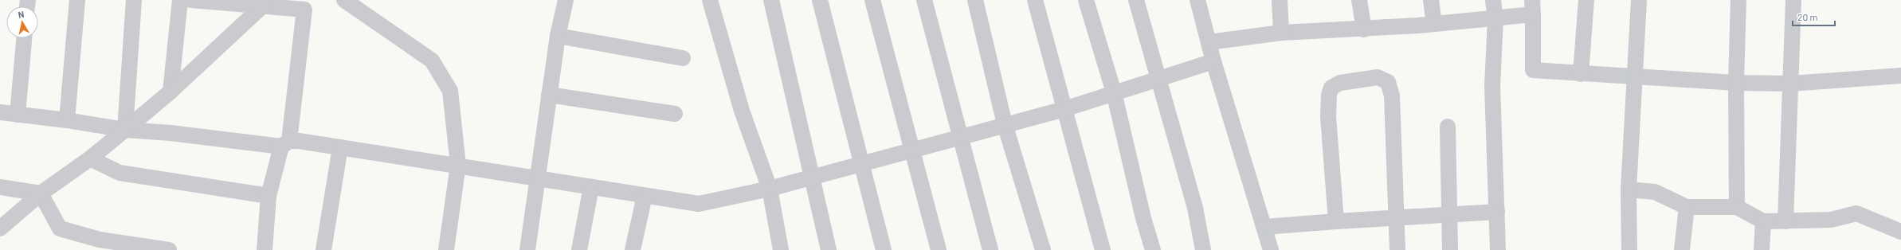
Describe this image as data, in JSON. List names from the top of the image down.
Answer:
{
  "scale_bar": "20 m",
  "north": "top"
}
